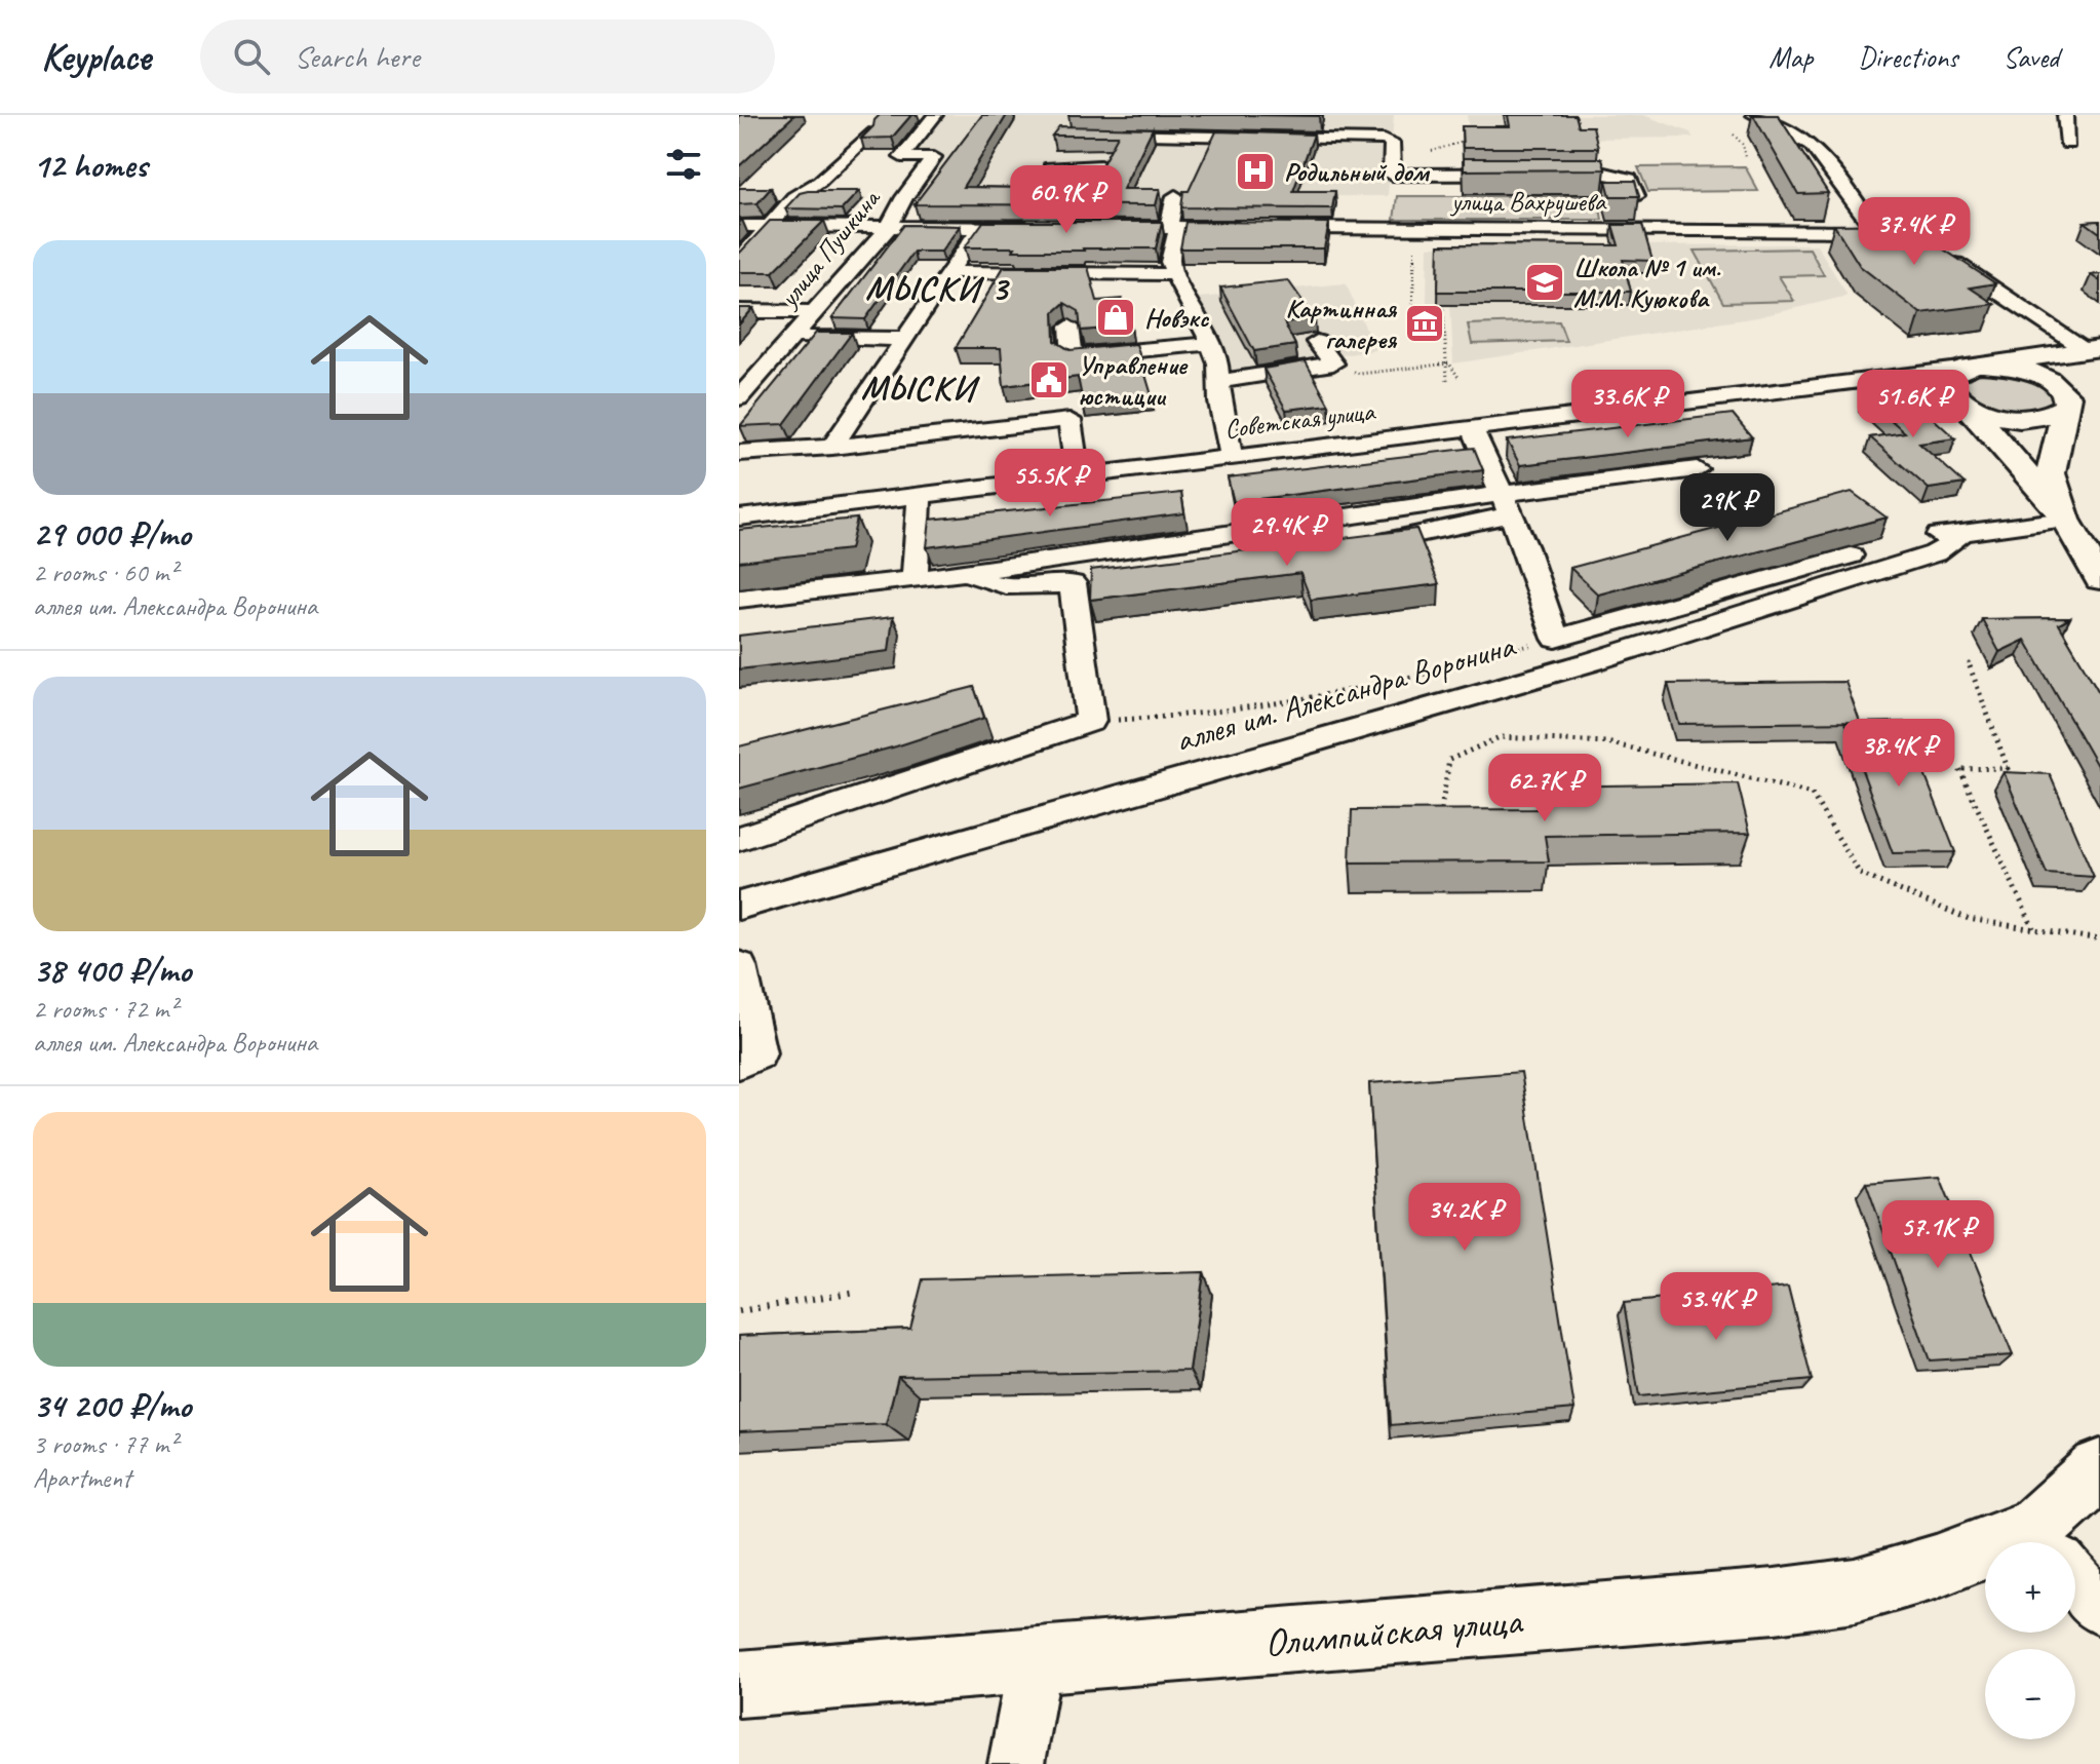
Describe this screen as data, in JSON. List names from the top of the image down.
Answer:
{
  "streets": {
    "main road": ["Олимпийская улица"],
    "street": [
      "улица Вахрушева",
      "улица Пушкина",
      "Советская улица",
      "аллея им. Александра Воронина"
    ]
  },
  "districts": ["МЫСКИ 3", "МЫСКИ"],
  "places": {
    "hospital": ["Родильный дом"],
    "school or university": ["Школа № 1 им. М.М. Куюкова"],
    "shop": ["Новэкс"],
    "museum": ["Картинная галерея"],
    "public building": ["Управление юстиции"]
  },
  "page": {
    "header": "Keyplace",
    "search": "Search here",
    "nav": ["Map", "Directions", "Saved"],
    "heading": "12 homes",
    "price": [
      "60.9K ₽",
      "37.4K ₽",
      "33.6K ₽",
      "51.6K ₽",
      "55.5K ₽",
      "29K ₽",
      "29.4K ₽",
      "38.4K ₽",
      "62.7K ₽",
      "34.2K ₽",
      "57.1K ₽",
      "53.4K ₽"
    ],
    "list": [
      {
        "name": "29 000 ₽/mo",
        "note": "2 rooms · 60 m² · аллея им. Александра Воронина"
      },
      {
        "name": "38 400 ₽/mo",
        "note": "2 rooms · 72 m² · аллея им. Александра Воронина"
      },
      {
        "name": "34 200 ₽/mo",
        "note": "3 rooms · 77 m² · Apartment"
      }
    ],
    "map_buttons": ["+", "−"]
  }
}
